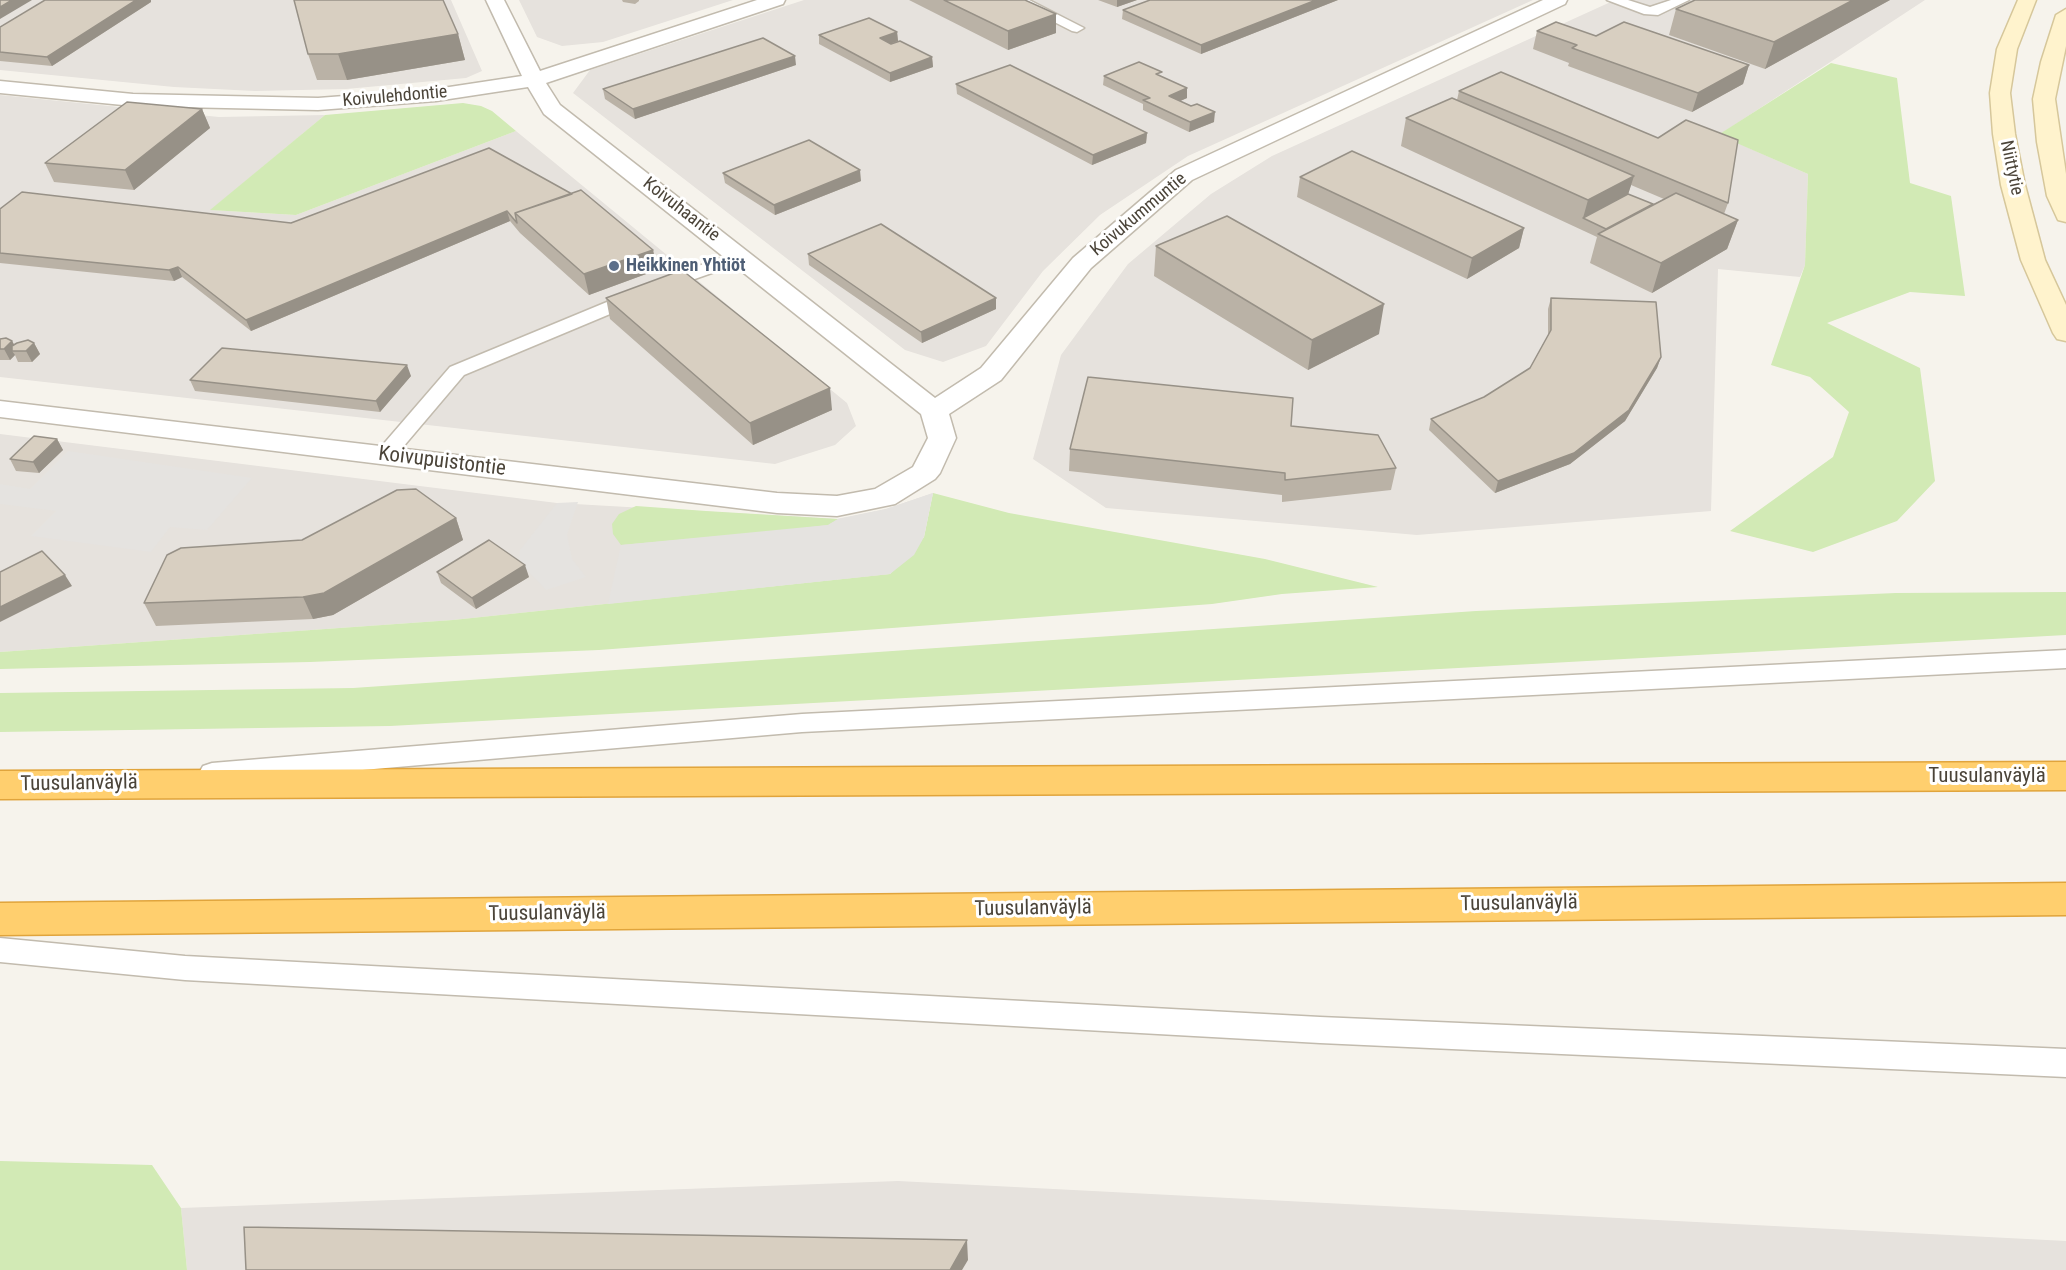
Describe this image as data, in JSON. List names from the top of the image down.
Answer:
{
  "streets": {
    "highway": ["Tuusulanväylä"],
    "main road": ["Niittytie"],
    "street": [
      "Koivulehdontie",
      "Koivuhaantie",
      "Koivukummuntie",
      "Koivupuistontie"
    ]
  },
  "crossings": [
    ["Koivulehdontie", "Koivuhaantie"],
    ["Koivuhaantie", "Koivukummuntie"],
    ["Koivuhaantie", "Koivupuistontie"],
    ["Koivukummuntie", "Koivupuistontie"]
  ],
  "places": ["Heikkinen Yhtiöt"]
}
